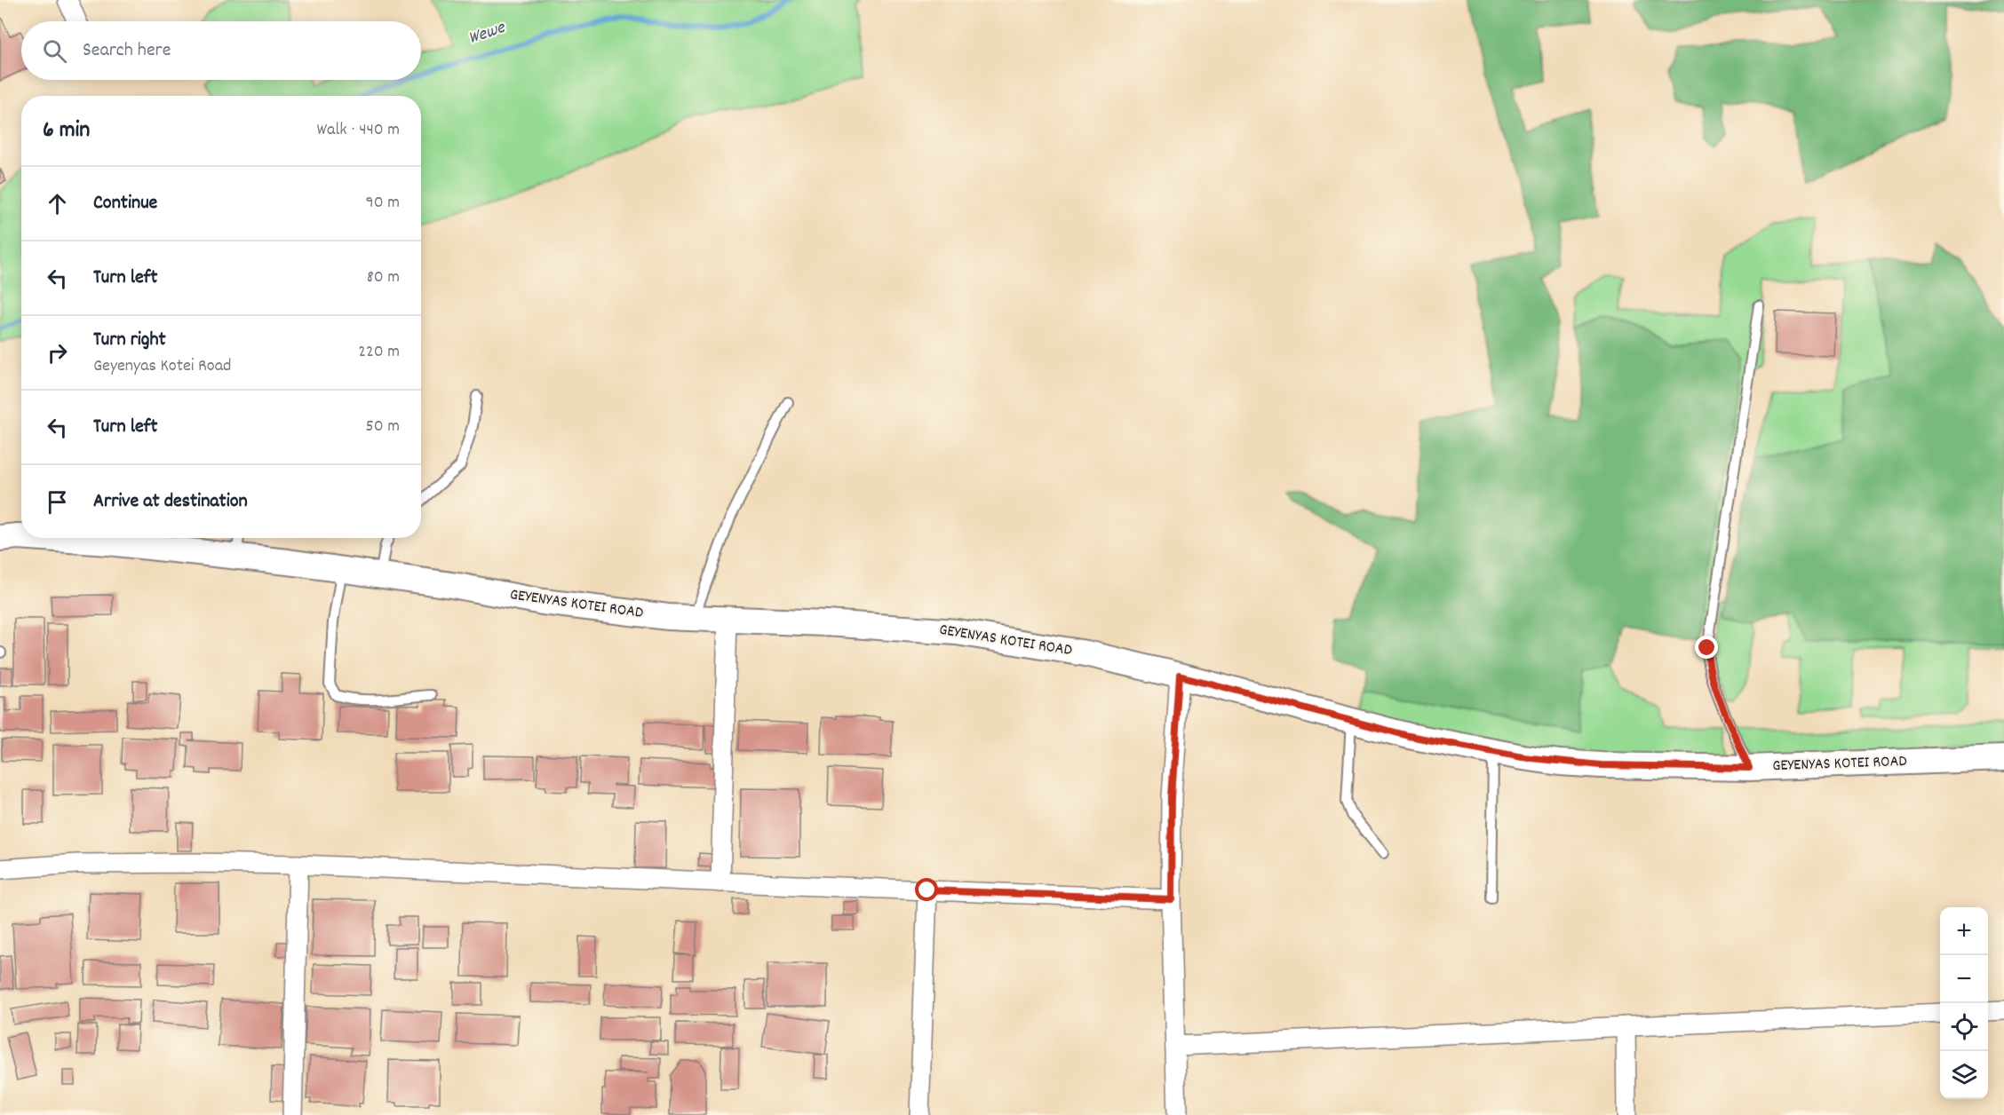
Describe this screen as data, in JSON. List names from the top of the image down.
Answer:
{
  "streets": {
    "street": ["GEYENYAS KOTEI ROAD"]
  },
  "water": ["Wewe"],
  "page": {
    "search": "Search here",
    "heading": ["6 min", "Walk · 440 m"],
    "list": [
      ["Continue", "90 m"],
      ["Turn left", "80 m"],
      ["Turn right", "Geyenyas Kotei Road", "220 m"],
      ["Turn left", "50 m"],
      "Arrive at destination"
    ],
    "map_buttons": ["+", "−"]
  }
}
